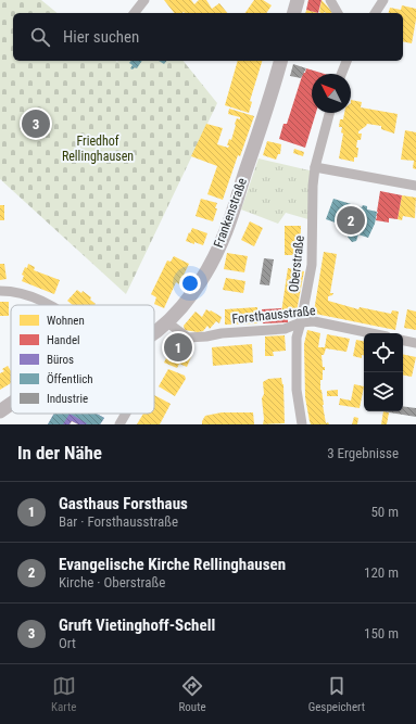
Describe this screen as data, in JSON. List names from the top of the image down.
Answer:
{
  "streets": {
    "main road": ["Frankenstraße"],
    "street": ["Oberstraße", "Forsthausstraße"]
  },
  "crossings": [
    ["Frankenstraße", "Forsthausstraße"],
    ["Oberstraße", "Forsthausstraße"]
  ],
  "parks": ["Friedhof Rellinghausen"],
  "legend": [
    "Wohnen",
    "Handel",
    "Büros",
    "Öffentlich",
    "Industrie"
  ],
  "north": "top left",
  "page": {
    "search": "Hier suchen",
    "pins": ["3", "2", "1"],
    "heading": ["In der Nähe", "3 Ergebnisse"],
    "list": [
      {
        "mark": "1",
        "name": "Gasthaus Forsthaus",
        "note": "Bar · Forsthausstraße",
        "value": "50 m"
      },
      {
        "mark": "2",
        "name": "Evangelische Kirche Rellinghausen",
        "note": "Kirche · Oberstraße",
        "value": "120 m"
      },
      {
        "mark": "3",
        "name": "Gruft Vietinghoff-Schell",
        "note": "Ort",
        "value": "150 m"
      }
    ],
    "nav": ["Karte", "Route", "Gespeichert"]
  }
}
